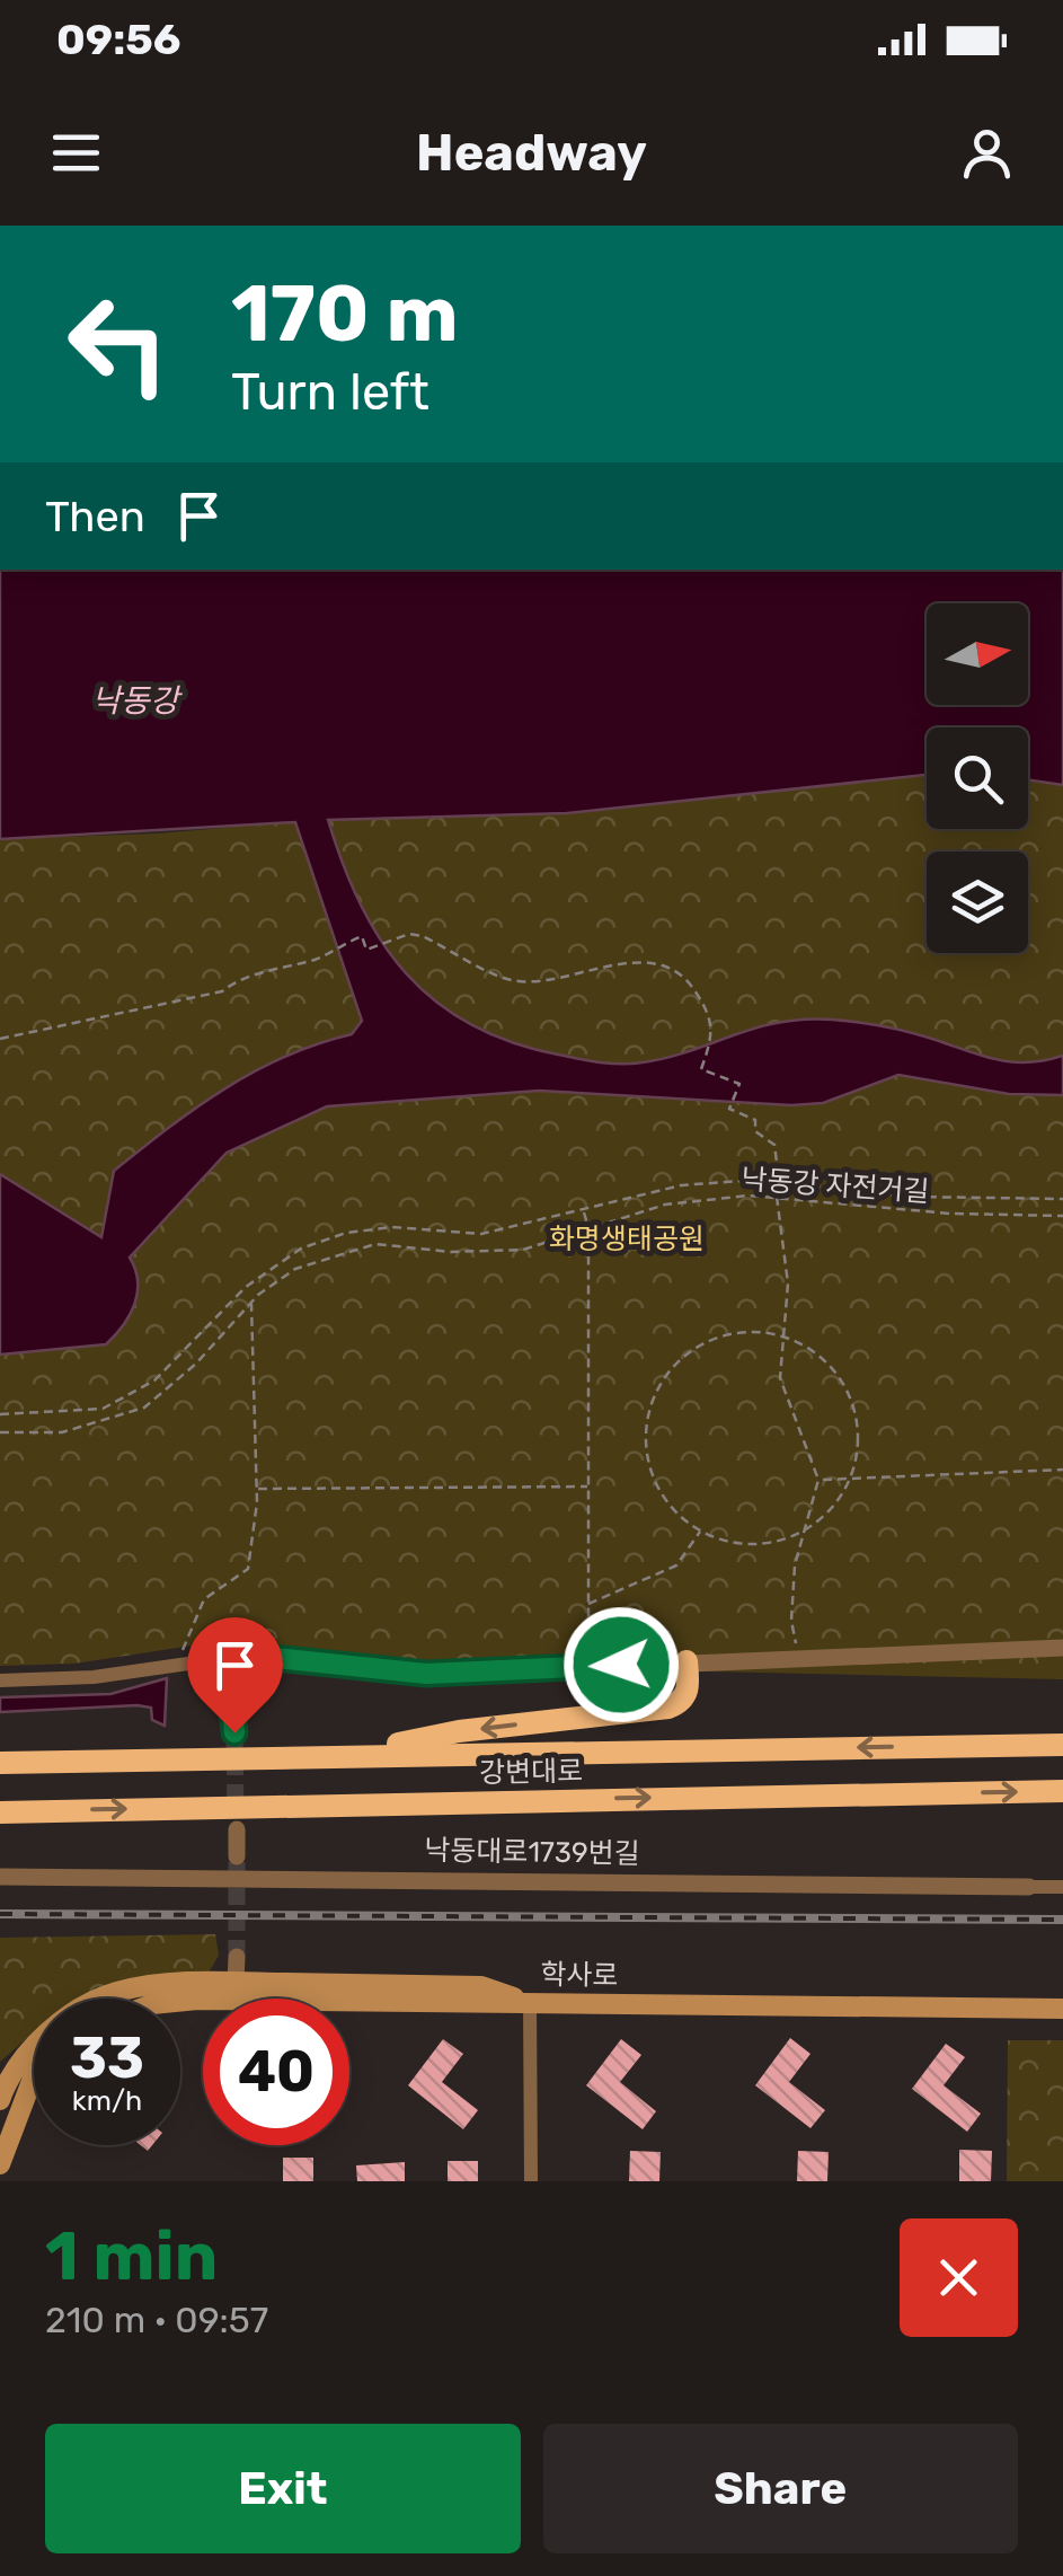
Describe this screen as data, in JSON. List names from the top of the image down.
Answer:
{
  "streets": {
    "highway": ["강변대로"],
    "main road": ["학사로"],
    "street": ["낙동대로1739번길"],
    "path": ["낙동강 자전거길"]
  },
  "water": ["낙동강"],
  "parks": ["화명생태공원"],
  "north": "right",
  "page": {
    "status": "09:56",
    "header": "Headway",
    "turn": ["170 m", "Turn left"],
    "then": "Then",
    "speed": "33 km/h",
    "limit": "40",
    "heading": ["1 min", "210 m · 09:57"],
    "buttons": ["Exit", "Share"]
  }
}
